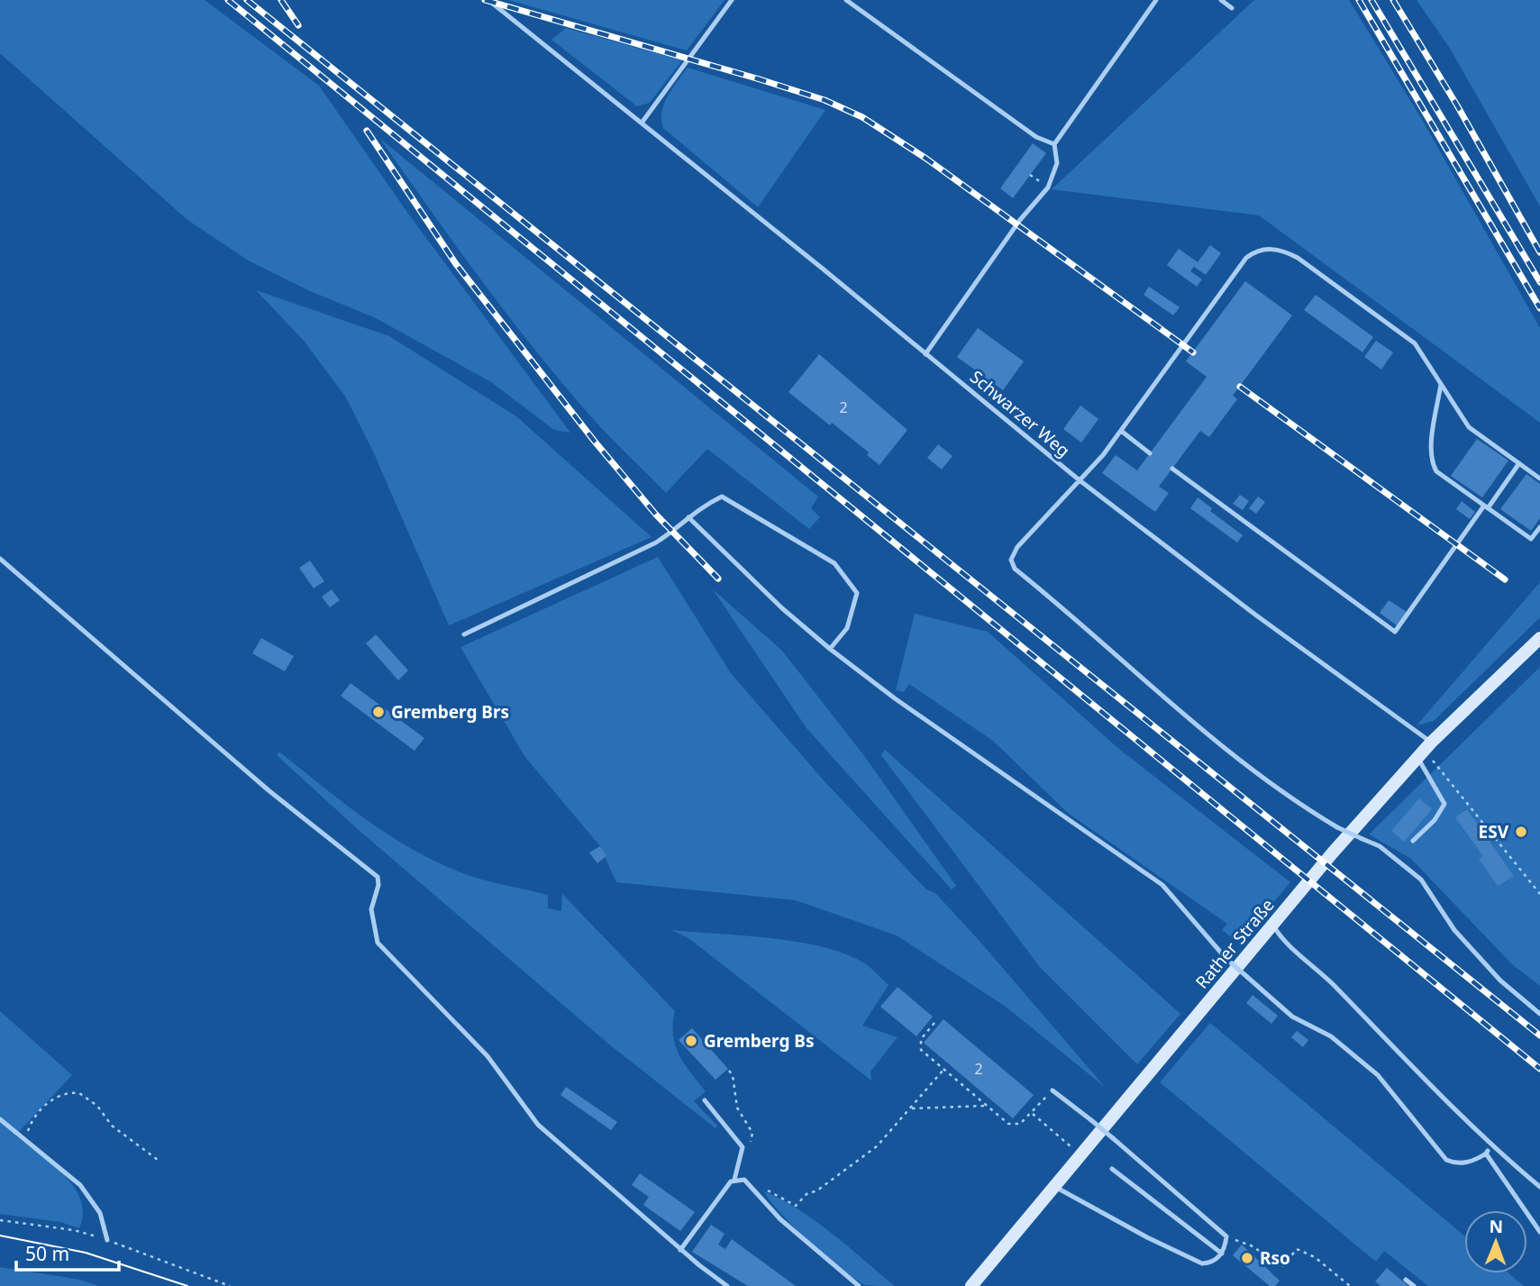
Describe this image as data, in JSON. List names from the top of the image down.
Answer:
{
  "streets": {
    "street": ["Rather Straße"],
    "lane": ["Schwarzer Weg"]
  },
  "crossings": [
    ["Schwarzer Weg", "Rather Straße"]
  ],
  "places": [
    "Gremberg Brs",
    "ESV",
    "Gremberg Bs",
    "Rso"
  ],
  "house_numbers": ["2", "2"],
  "scale_bar": "50 m",
  "north": "top"
}
